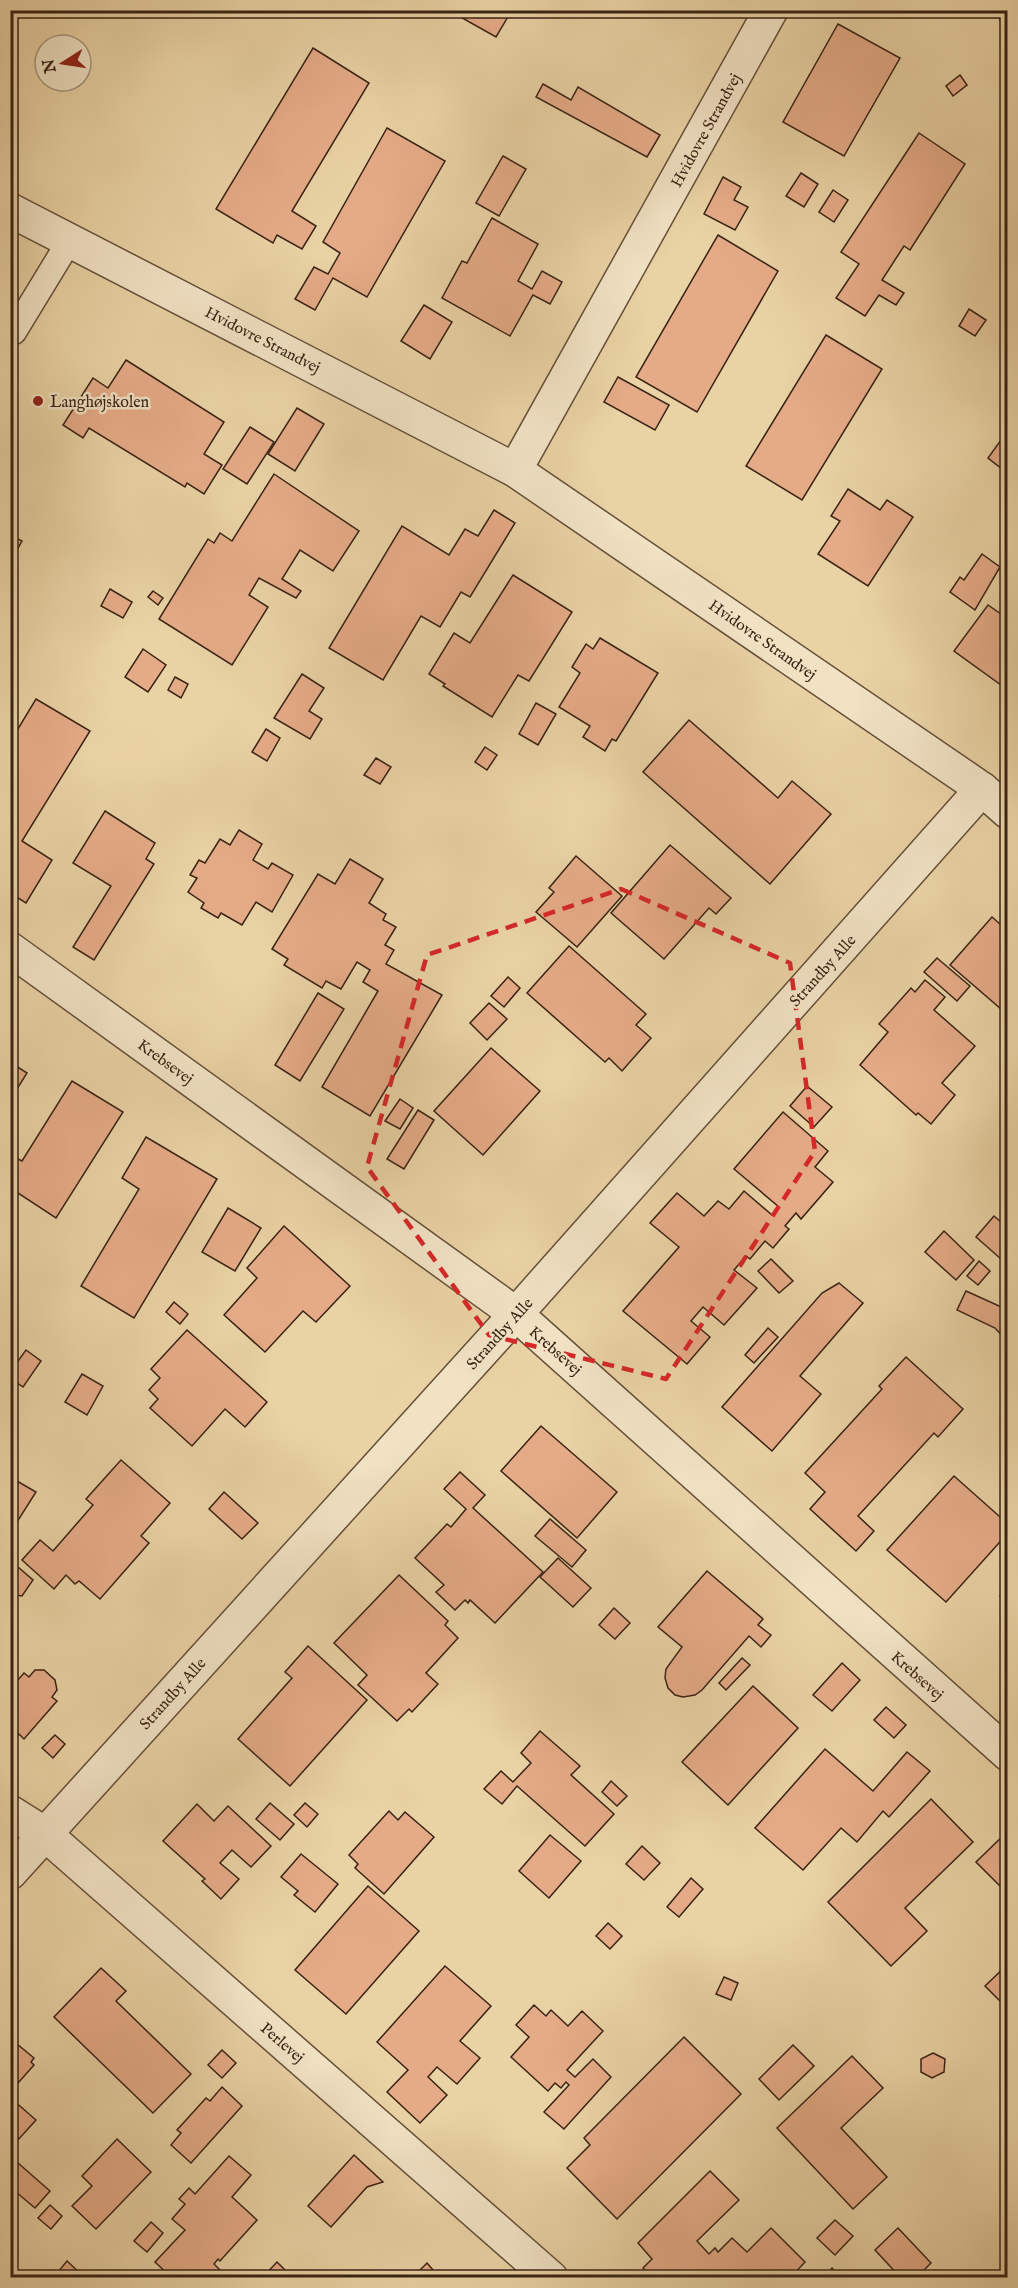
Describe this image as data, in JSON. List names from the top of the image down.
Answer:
{
  "streets": {
    "street": [
      "Hvidovre Strandvej",
      "Strandby Alle",
      "Krebsevej",
      "Perlevej"
    ]
  },
  "crossings": [
    ["Hvidovre Strandvej", "Strandby Alle"],
    ["Strandby Alle", "Krebsevej"],
    ["Strandby Alle", "Perlevej"]
  ],
  "places": ["Langhøjskolen"],
  "north": "left"
}
